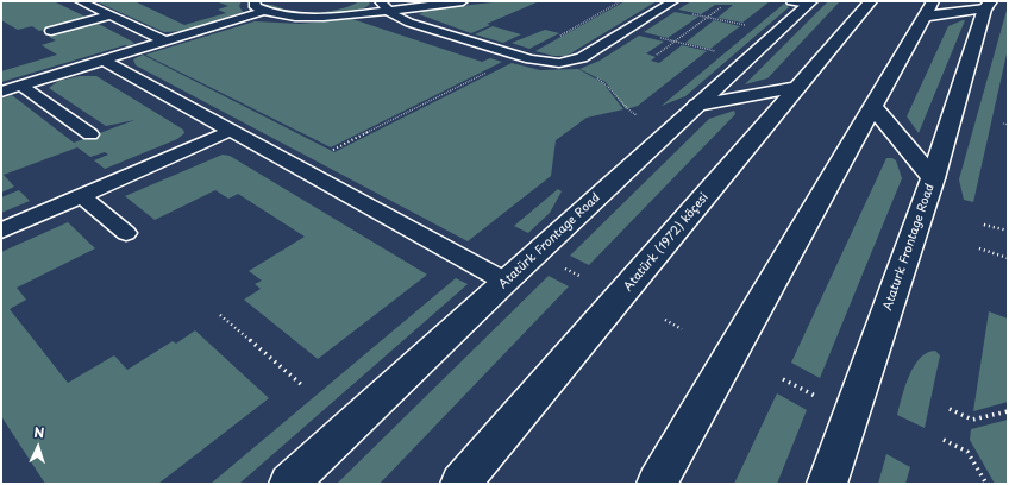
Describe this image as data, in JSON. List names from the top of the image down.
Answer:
{
  "streets": {
    "main road": ["Atatürk Frontage Road", "Atatürk (1972) köçesi", "Ataturk Frontage Road"]
  },
  "north": "top"
}
